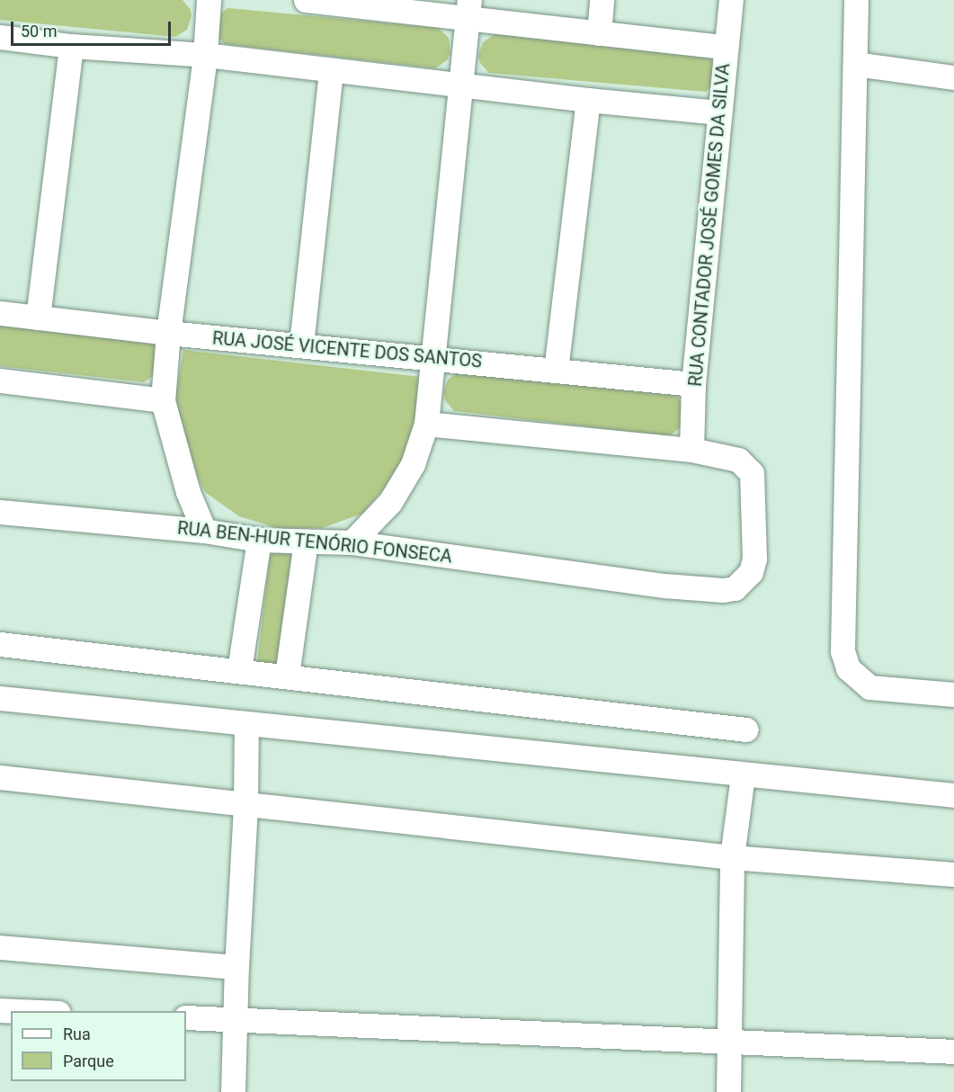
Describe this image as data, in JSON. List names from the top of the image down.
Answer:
{
  "streets": {
    "street": ["RUA CONTADOR JOSÉ GOMES DA SILVA", "RUA JOSÉ VICENTE DOS SANTOS", "RUA BEN-HUR TENÓRIO FONSECA"]
  },
  "crossings": [
    ["RUA CONTADOR JOSÉ GOMES DA SILVA", "RUA JOSÉ VICENTE DOS SANTOS"],
    ["RUA CONTADOR JOSÉ GOMES DA SILVA", "RUA BEN-HUR TENÓRIO FONSECA"]
  ],
  "legend": ["Rua", "Parque"],
  "scale_bar": "50 m"
}
